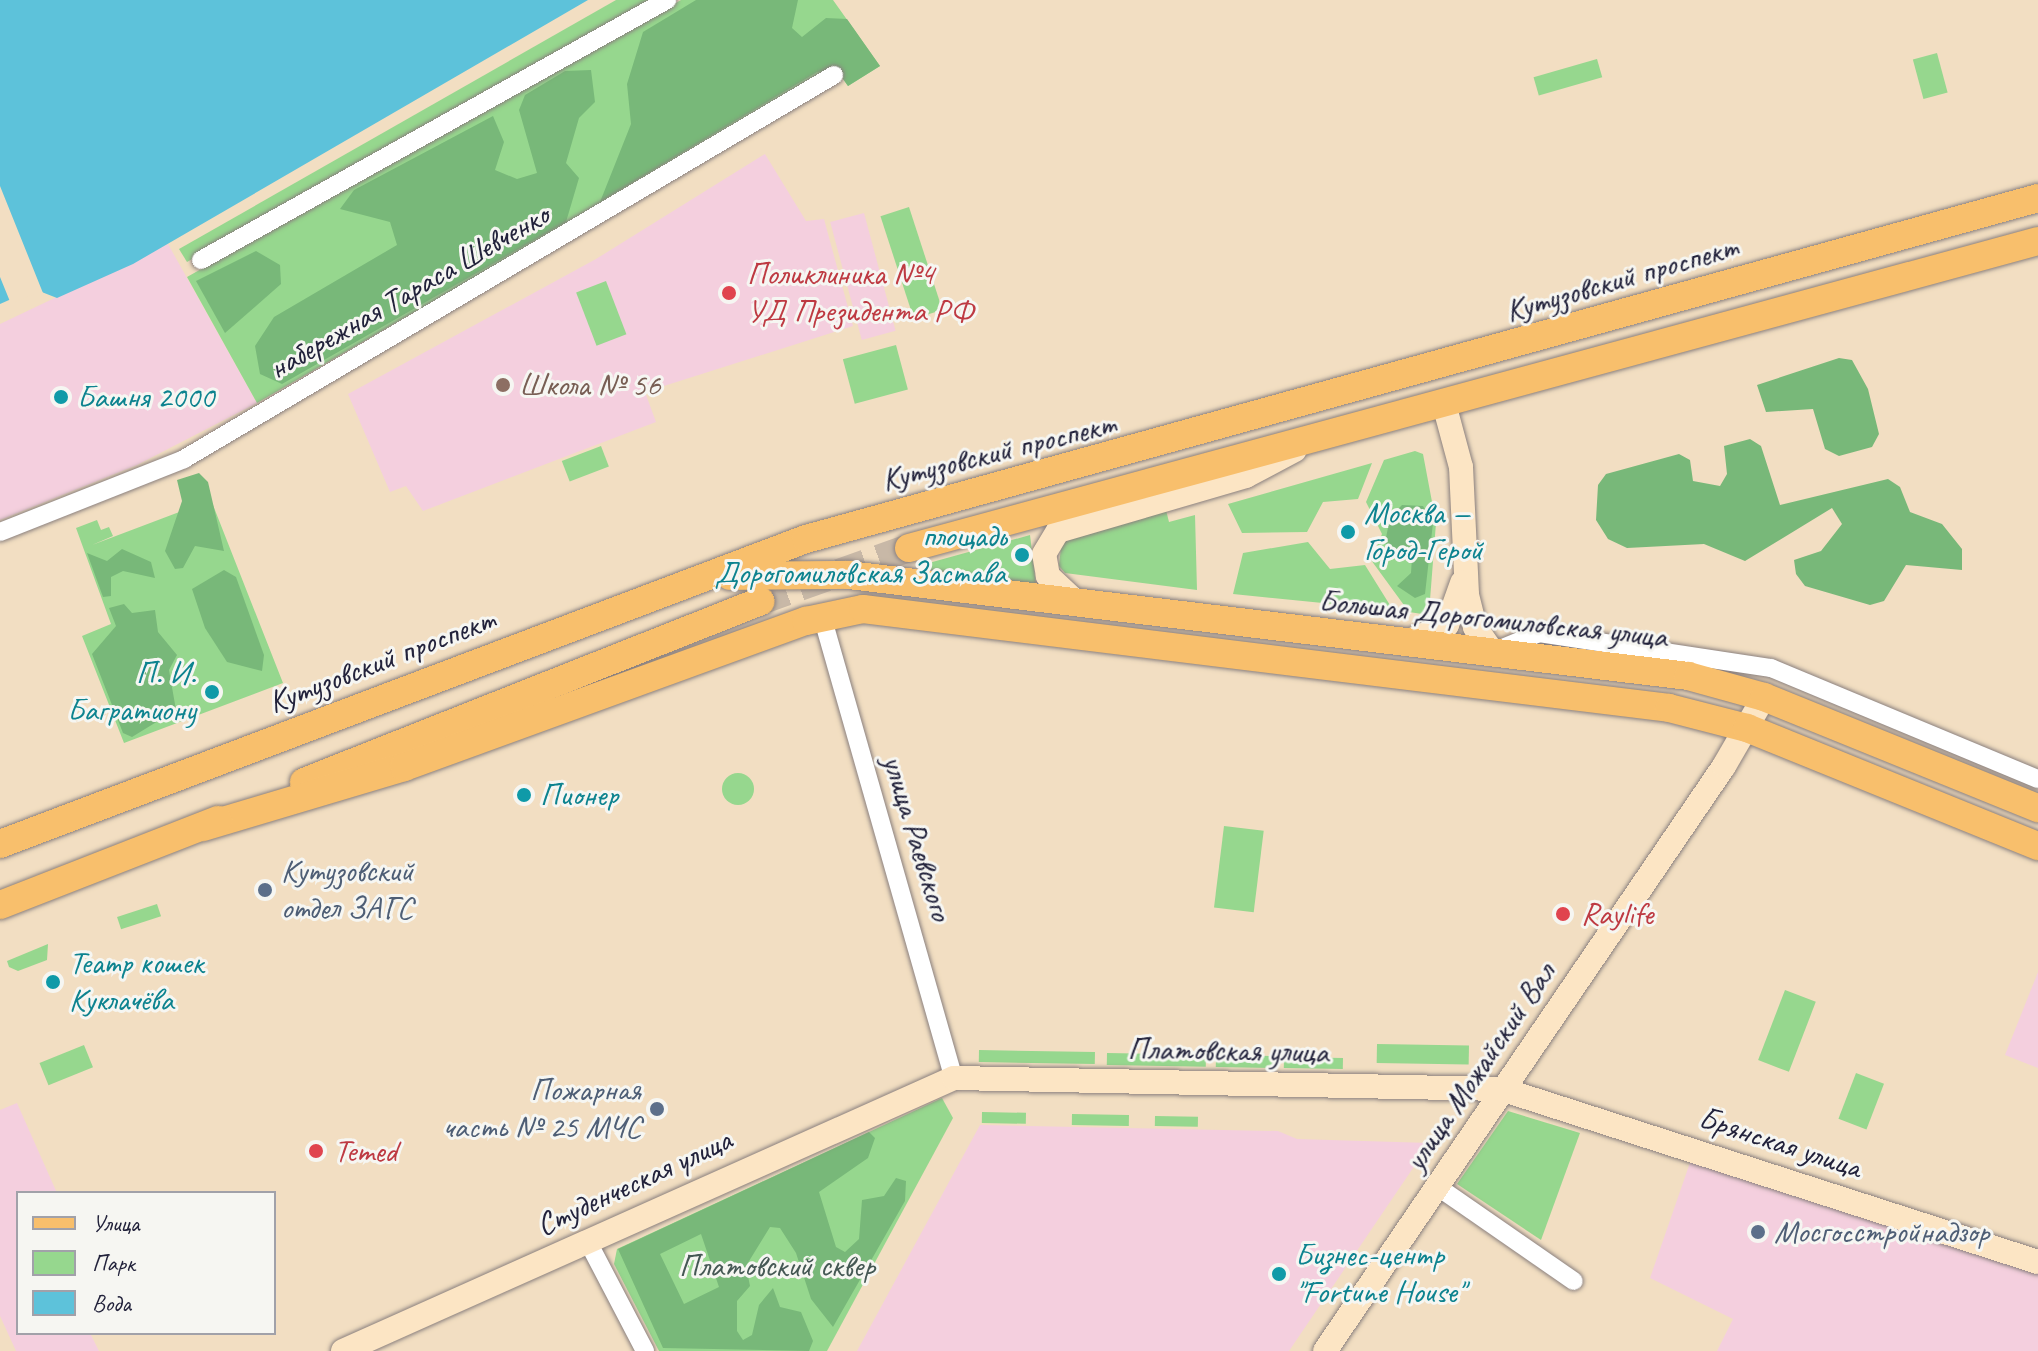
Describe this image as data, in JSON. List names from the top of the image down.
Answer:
{
  "streets": {
    "main road": ["Кутузовский проспект", "Большая Дорогомиловская улица"],
    "street": [
      "набережная Тараса Шевченко",
      "улица Раевского",
      "Платовская улица",
      "улица Можайский Вал",
      "Брянская улица",
      "Студенческая улица"
    ]
  },
  "crossings": [
    ["Кутузовский проспект", "Большая Дорогомиловская улица"],
    ["Большая Дорогомиловская улица", "улица Раевского"],
    ["Большая Дорогомиловская улица", "улица Можайский Вал"],
    ["улица Раевского", "Платовская улица"],
    ["улица Раевского", "Студенческая улица"],
    ["Платовская улица", "улица Можайский Вал"],
    ["Платовская улица", "Брянская улица"],
    ["Платовская улица", "Студенческая улица"],
    ["улица Можайский Вал", "Брянская улица"]
  ],
  "parks": ["Платовский сквер"],
  "places": [
    "Поликлиника №4 УД Президента РФ",
    "Школа № 56",
    "Башня 2000",
    "Москва — Город-Герой",
    "площадь Дорогомиловская Застава",
    "П. И. Багратиону",
    "Пионер",
    "Кутузовский отдел ЗАГС",
    "Raylife",
    "Театр кошек Куклачёва",
    "Пожарная часть № 25 МЧС",
    "Temed",
    "Мосгосстройнадзор",
    "Бизнес-центр \"Fortune House\""
  ],
  "legend": ["Улица", "Парк", "Вода"]
}
